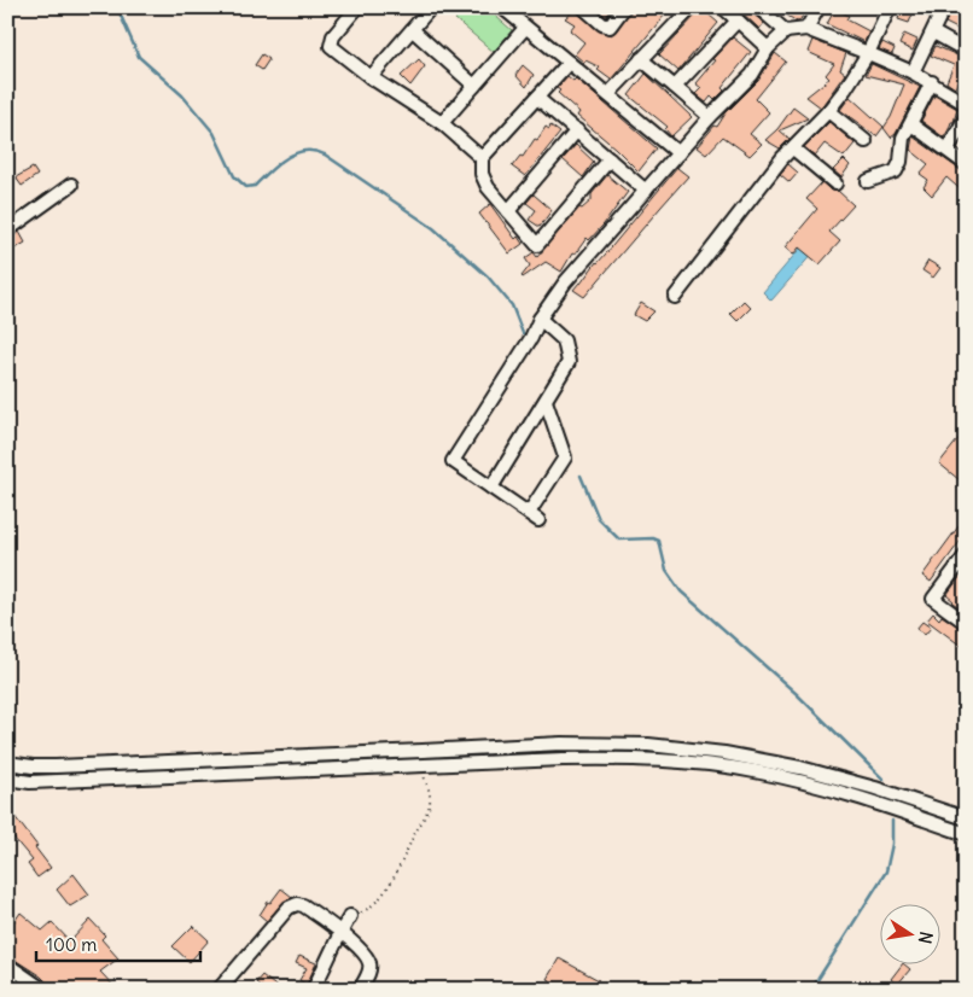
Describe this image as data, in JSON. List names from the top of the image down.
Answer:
{
  "scale_bar": "100 m",
  "north": "right"
}
